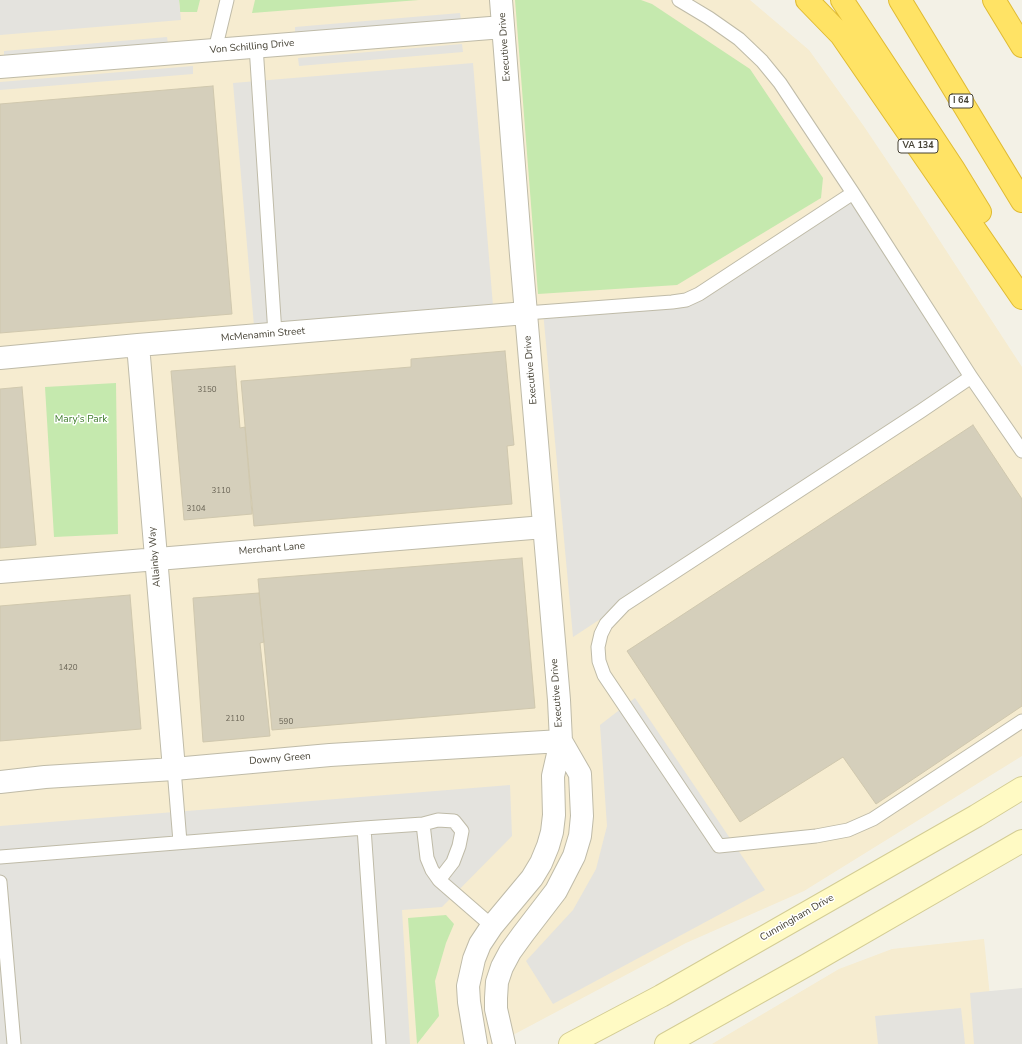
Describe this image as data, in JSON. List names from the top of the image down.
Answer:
{
  "streets": {
    "highway": ["I 64", "VA 134"],
    "main road": ["Cunningham Drive"],
    "street": [
      "Von Schilling Drive",
      "Executive Drive",
      "McMenamin Street",
      "Merchant Lane",
      "Allainby Way",
      "Downy Green"
    ]
  },
  "crossings": [
    ["Von Schilling Drive", "Executive Drive"],
    ["Executive Drive", "McMenamin Street"],
    ["Executive Drive", "Merchant Lane"],
    ["Executive Drive", "Downy Green"],
    ["McMenamin Street", "Allainby Way"],
    ["Merchant Lane", "Allainby Way"],
    ["Allainby Way", "Downy Green"]
  ],
  "parks": ["Mary's Park"],
  "house_numbers": [
    "3150",
    "3110",
    "3104",
    "1420",
    "2110",
    "590"
  ]
}
